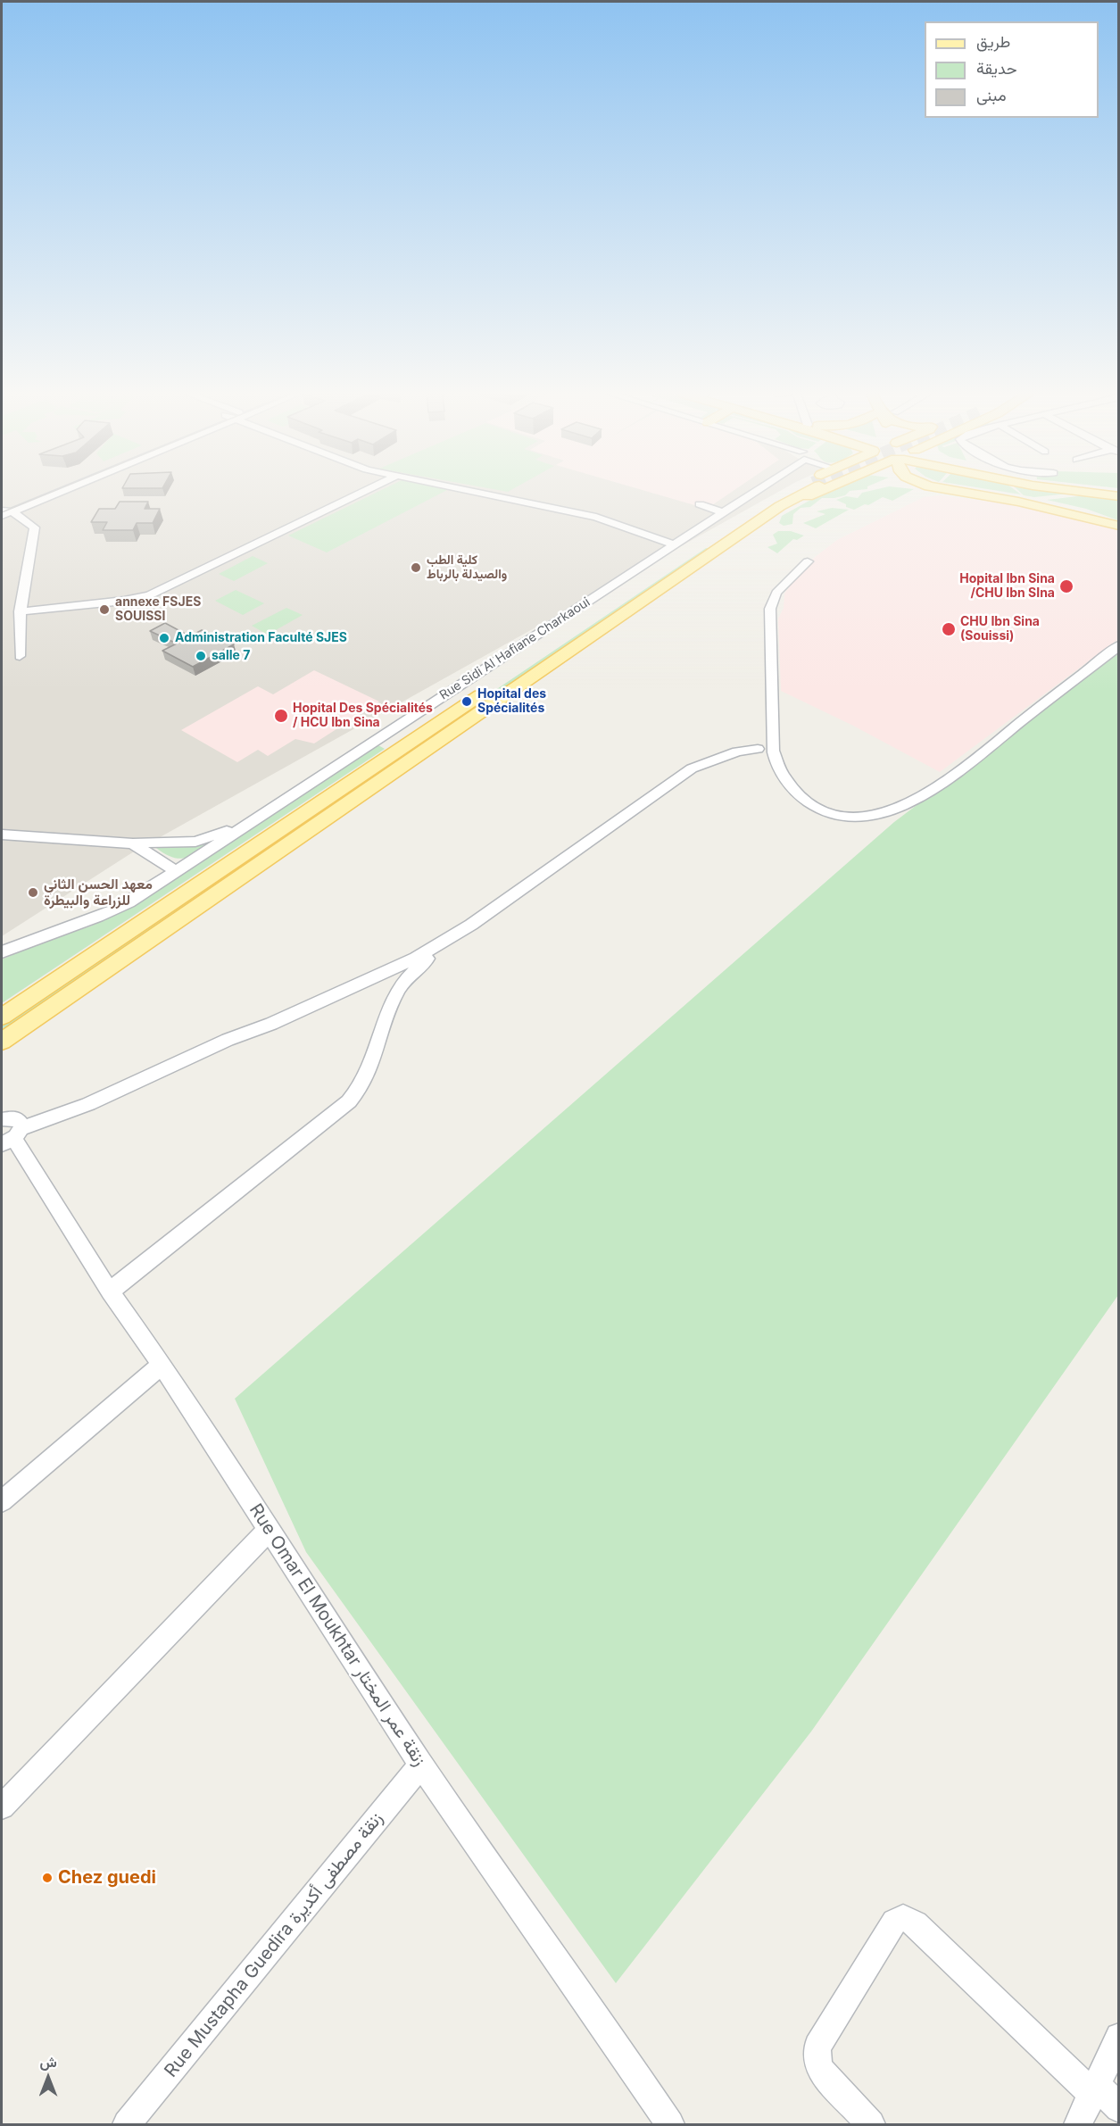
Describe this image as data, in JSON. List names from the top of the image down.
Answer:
{
  "streets": {
    "street": ["Rue Sidi Al Hafiane Charkaoui", "Rue Omar El Moukhtar زنقة عمر المختار", "Rue Mustapha Guedira زنقة مصطفى أكديرة"]
  },
  "crossings": [
    ["Rue Omar El Moukhtar زنقة عمر المختار", "Rue Mustapha Guedira زنقة مصطفى أكديرة"]
  ],
  "places": [
    "كلية الطب والصيدلة بالرباط",
    "Hopital Ibn Sina /CHU Ibn SIna",
    "annexe FSJES SOUISSI",
    "CHU Ibn Sina (Souissi)",
    "Administration Faculté SJES",
    "salle 7",
    "Hopital des Spécialités",
    "Hopital Des Spécialités / HCU Ibn Sina",
    "معهد الحسن الثاني للزراعة والبيطرة",
    "Chez guedi"
  ],
  "legend": ["طريق", "حديقة", "مبنى"],
  "north": "top"
}
